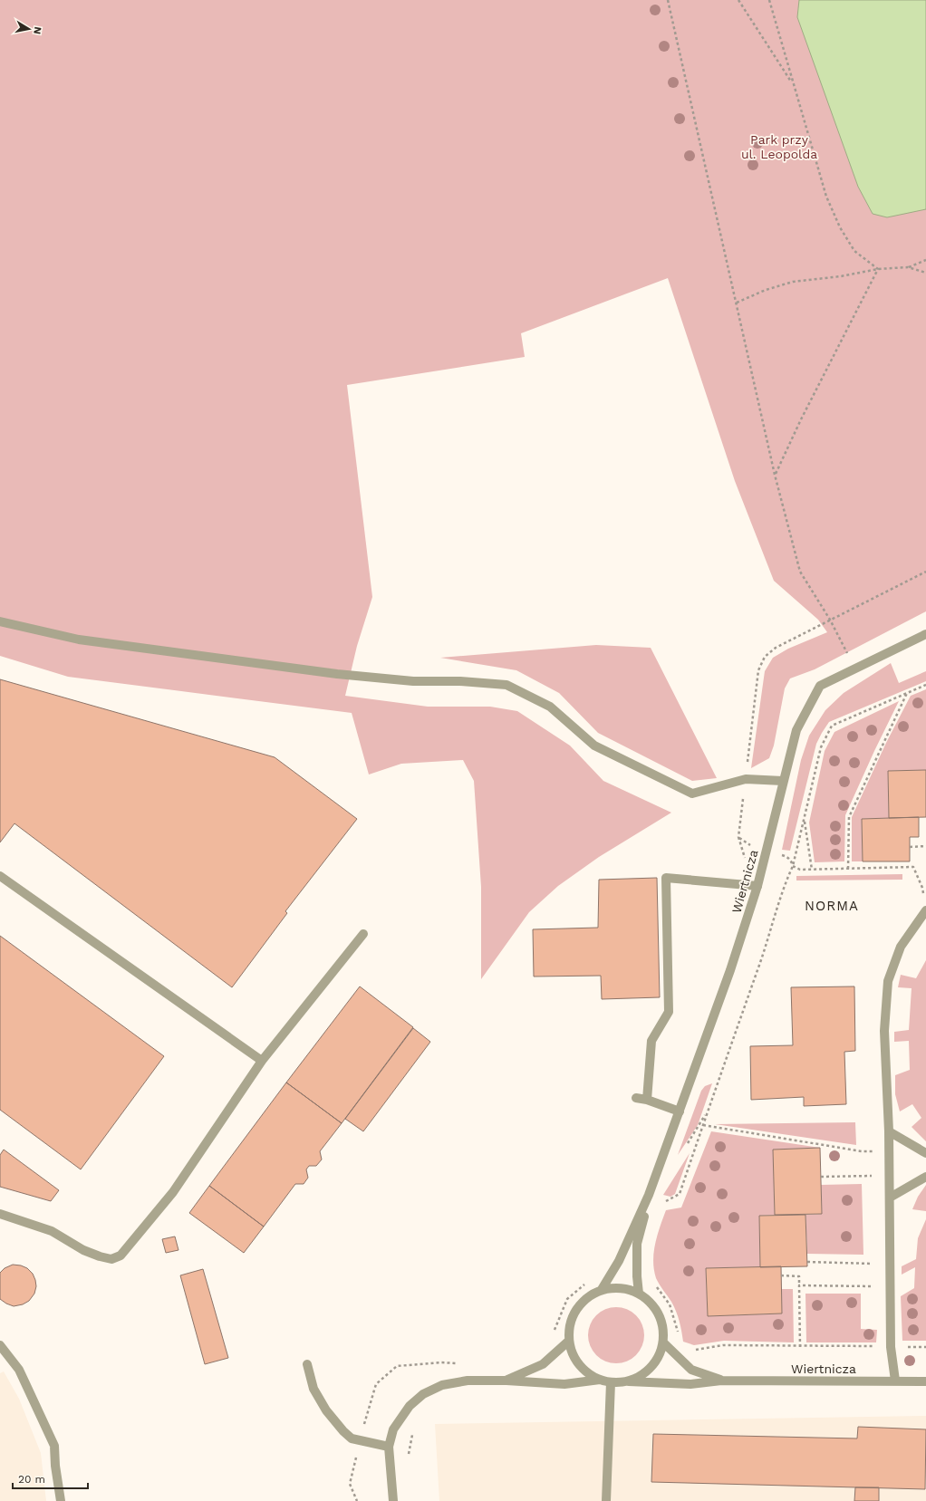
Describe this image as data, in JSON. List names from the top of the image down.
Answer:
{
  "streets": {
    "street": ["Wiertnicza"]
  },
  "districts": ["NORMA"],
  "parks": ["Park przy ul. Leopolda"],
  "scale_bar": "20 m",
  "north": "right"
}
